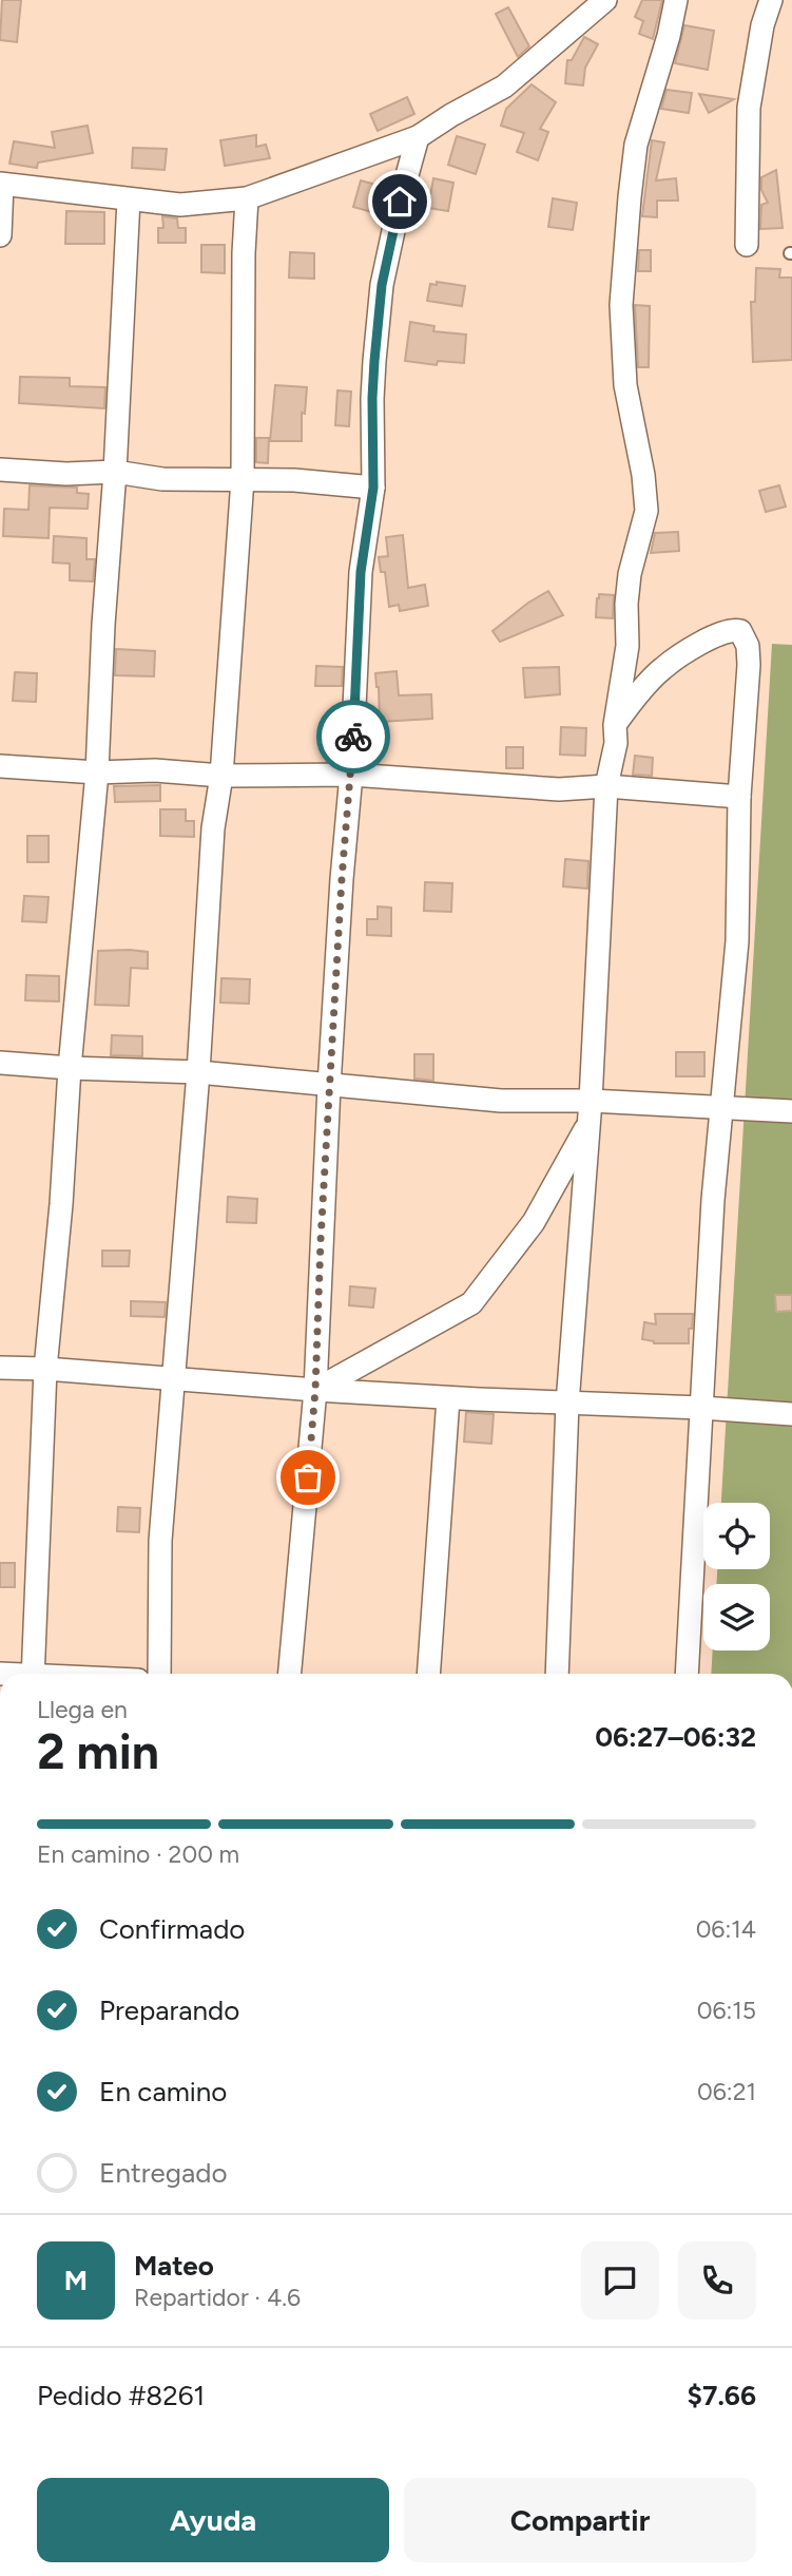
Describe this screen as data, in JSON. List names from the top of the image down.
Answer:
{
  "page": {
    "heading": ["2 min", "Llega en", "06:27–06:32"],
    "panel": [
      "Mateo",
      "Repartidor · 4.6",
      "Pedido #8261",
      "$7.66"
    ],
    "bar": "En camino · 200 m",
    "list": [
      ["Confirmado", "06:14"],
      ["Preparando", "06:15"],
      ["En camino", "06:21"],
      "Entregado"
    ],
    "round": "M",
    "buttons": ["Ayuda", "Compartir"]
  }
}
